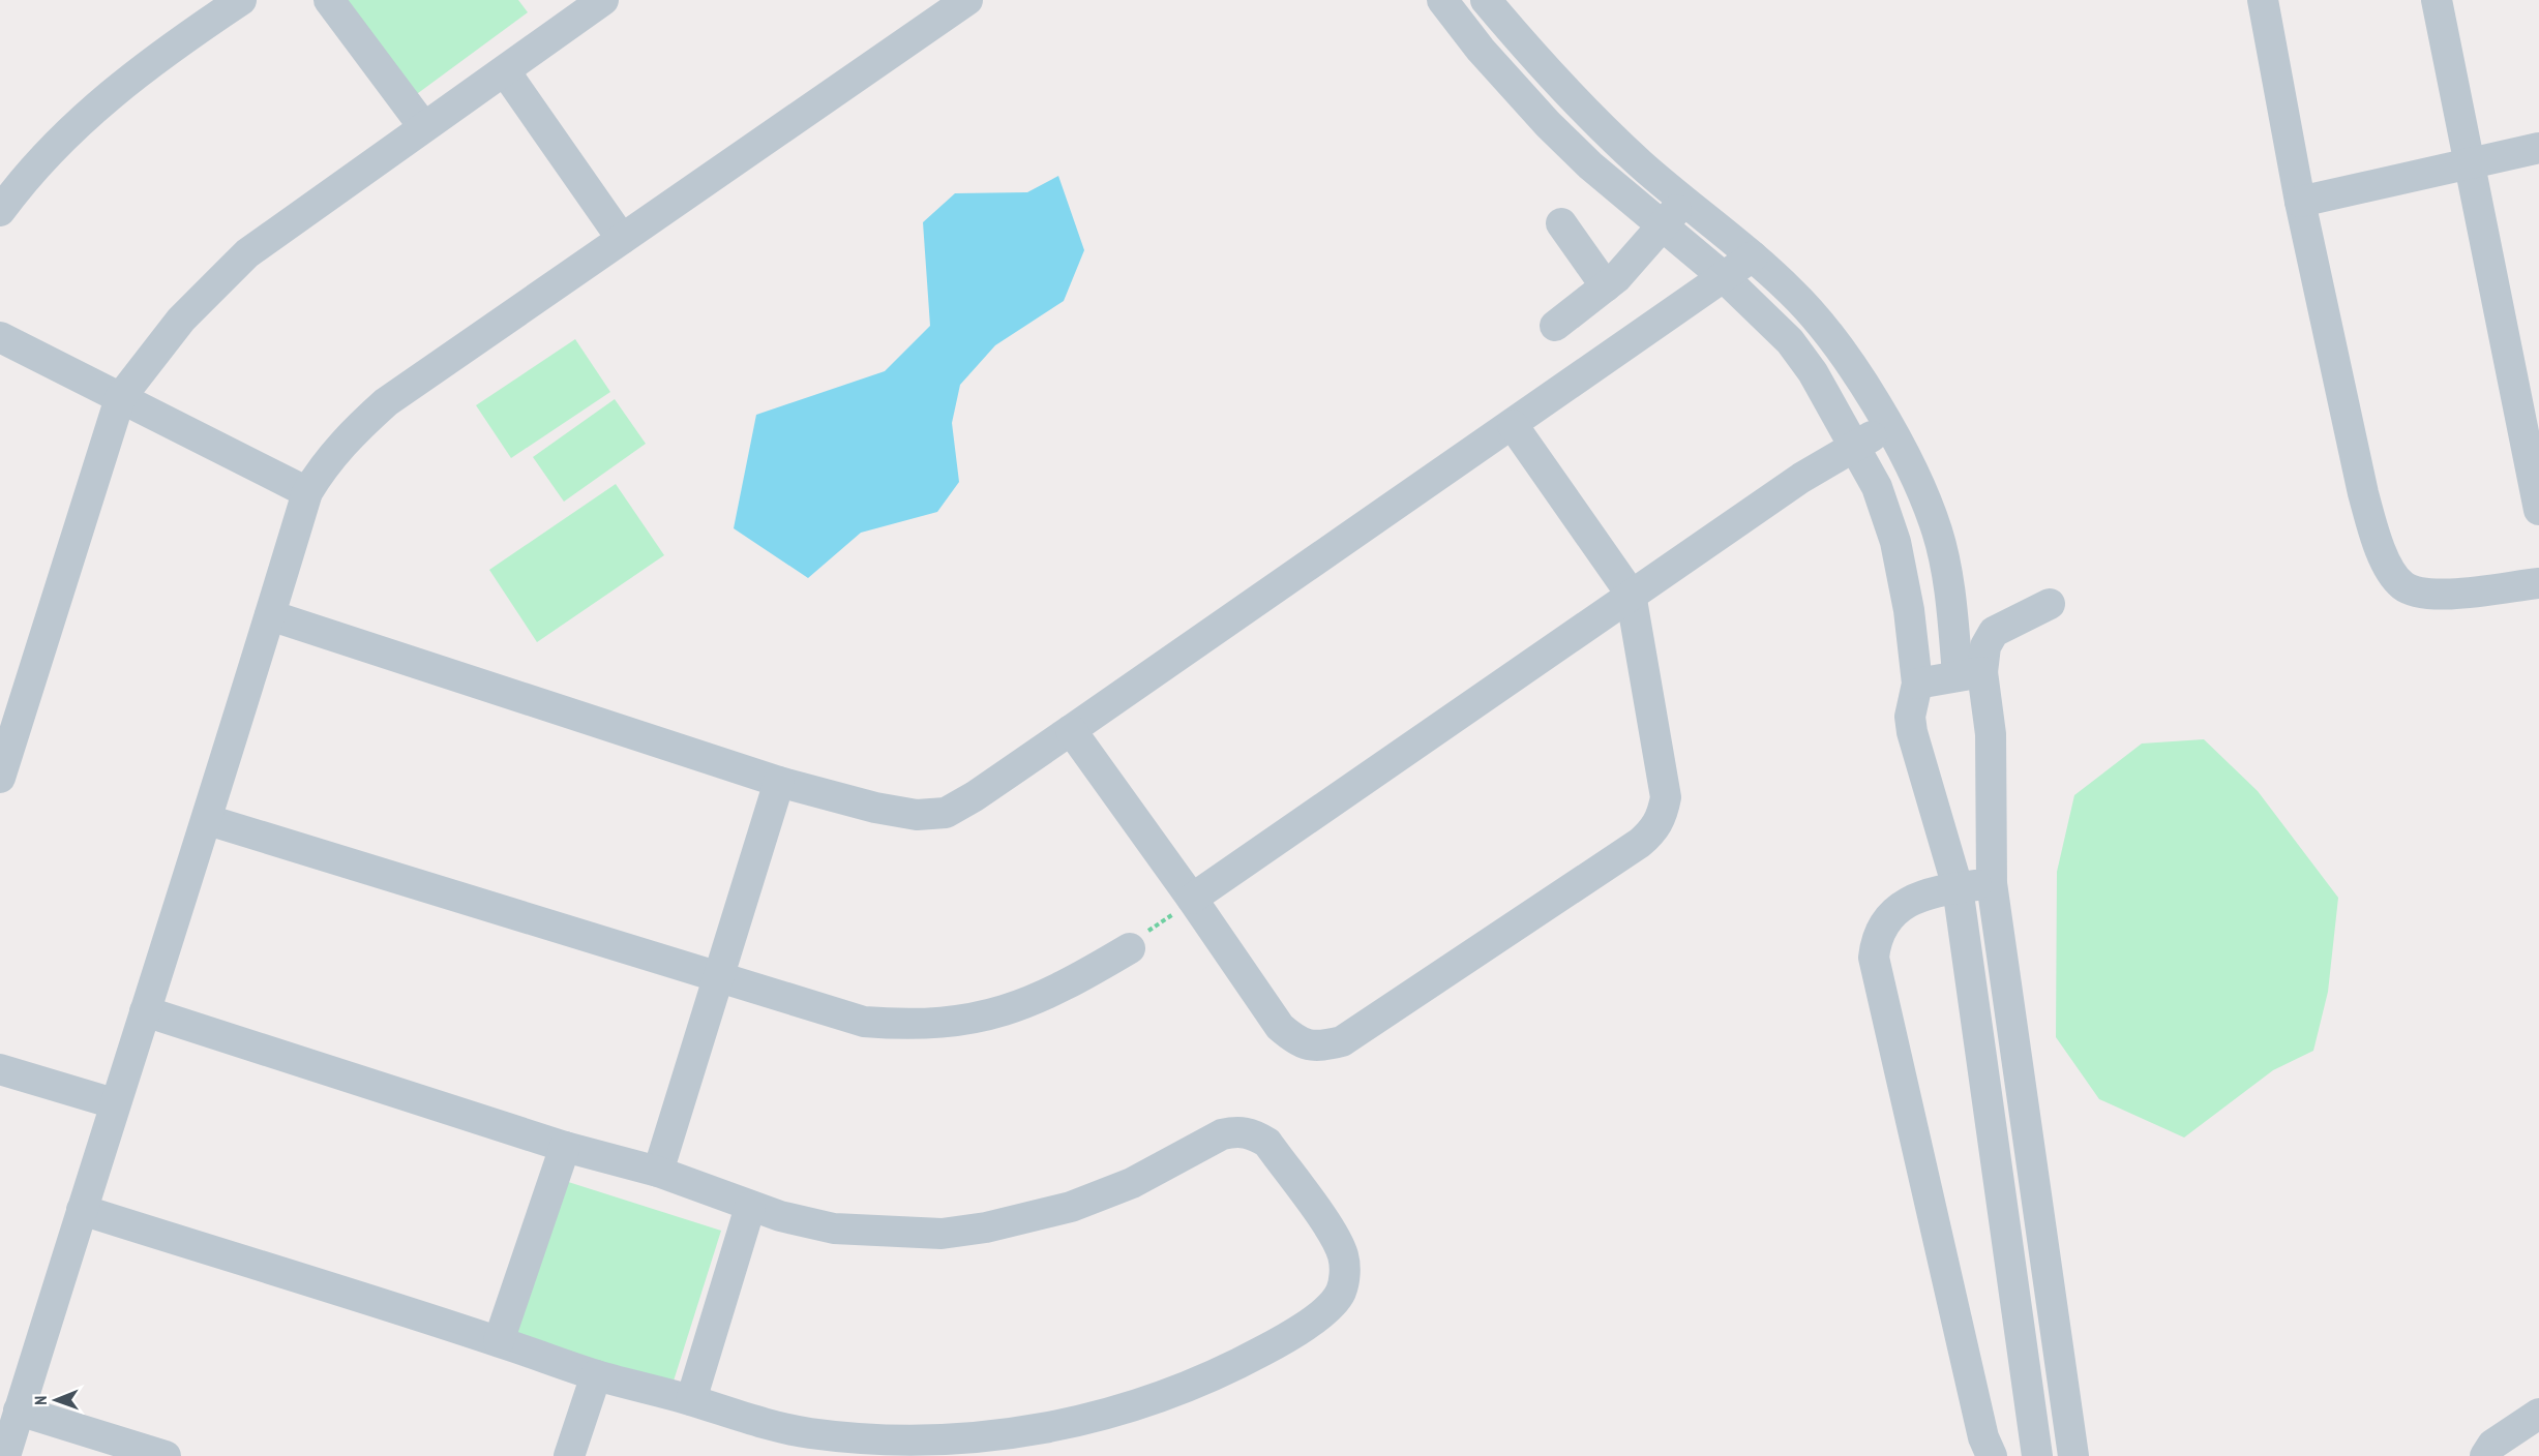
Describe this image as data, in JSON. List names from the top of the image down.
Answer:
{
  "north": "left"
}
